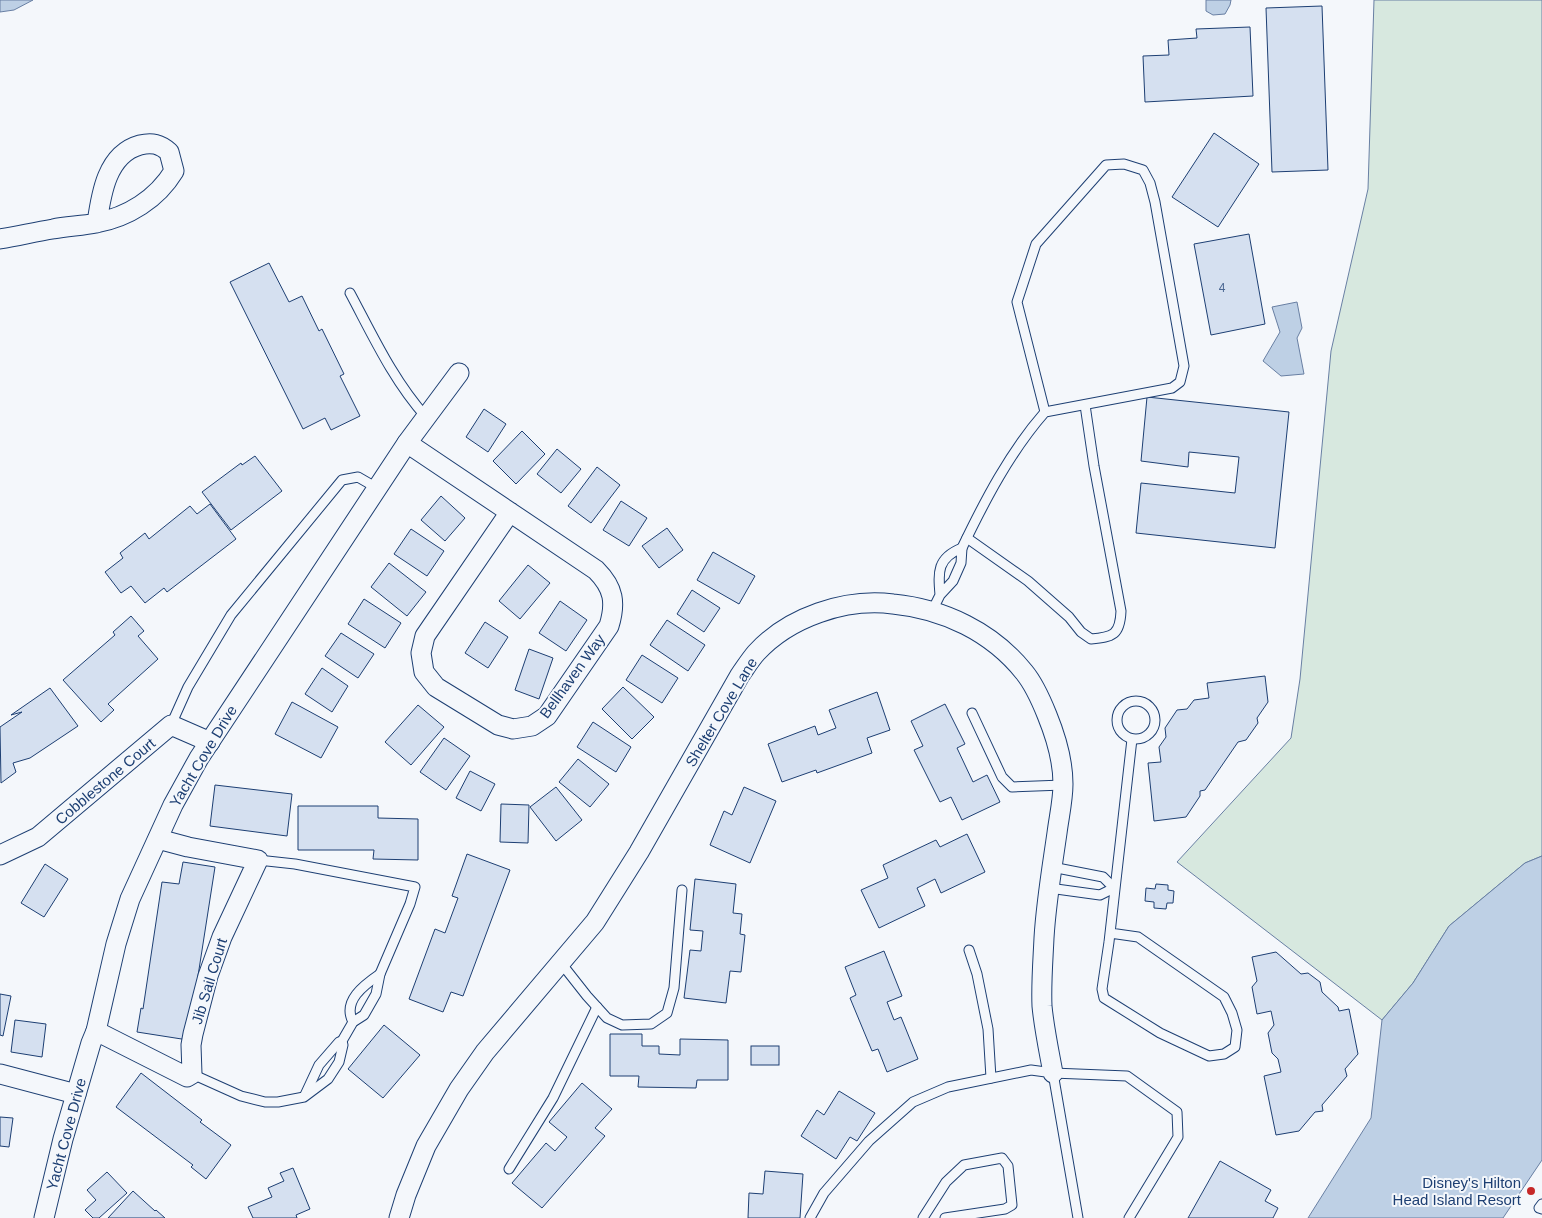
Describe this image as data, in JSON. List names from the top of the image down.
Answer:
{
  "streets": {
    "street": [
      "Bellhaven Way",
      "Shelter Cove Lane",
      "Yacht Cove Drive",
      "Cobblestone Court",
      "Jib Sail Court"
    ]
  },
  "crossings": [
    ["Bellhaven Way", "Yacht Cove Drive"]
  ],
  "places": ["Disney's Hilton Head Island Resort"],
  "house_numbers": ["4"]
}
